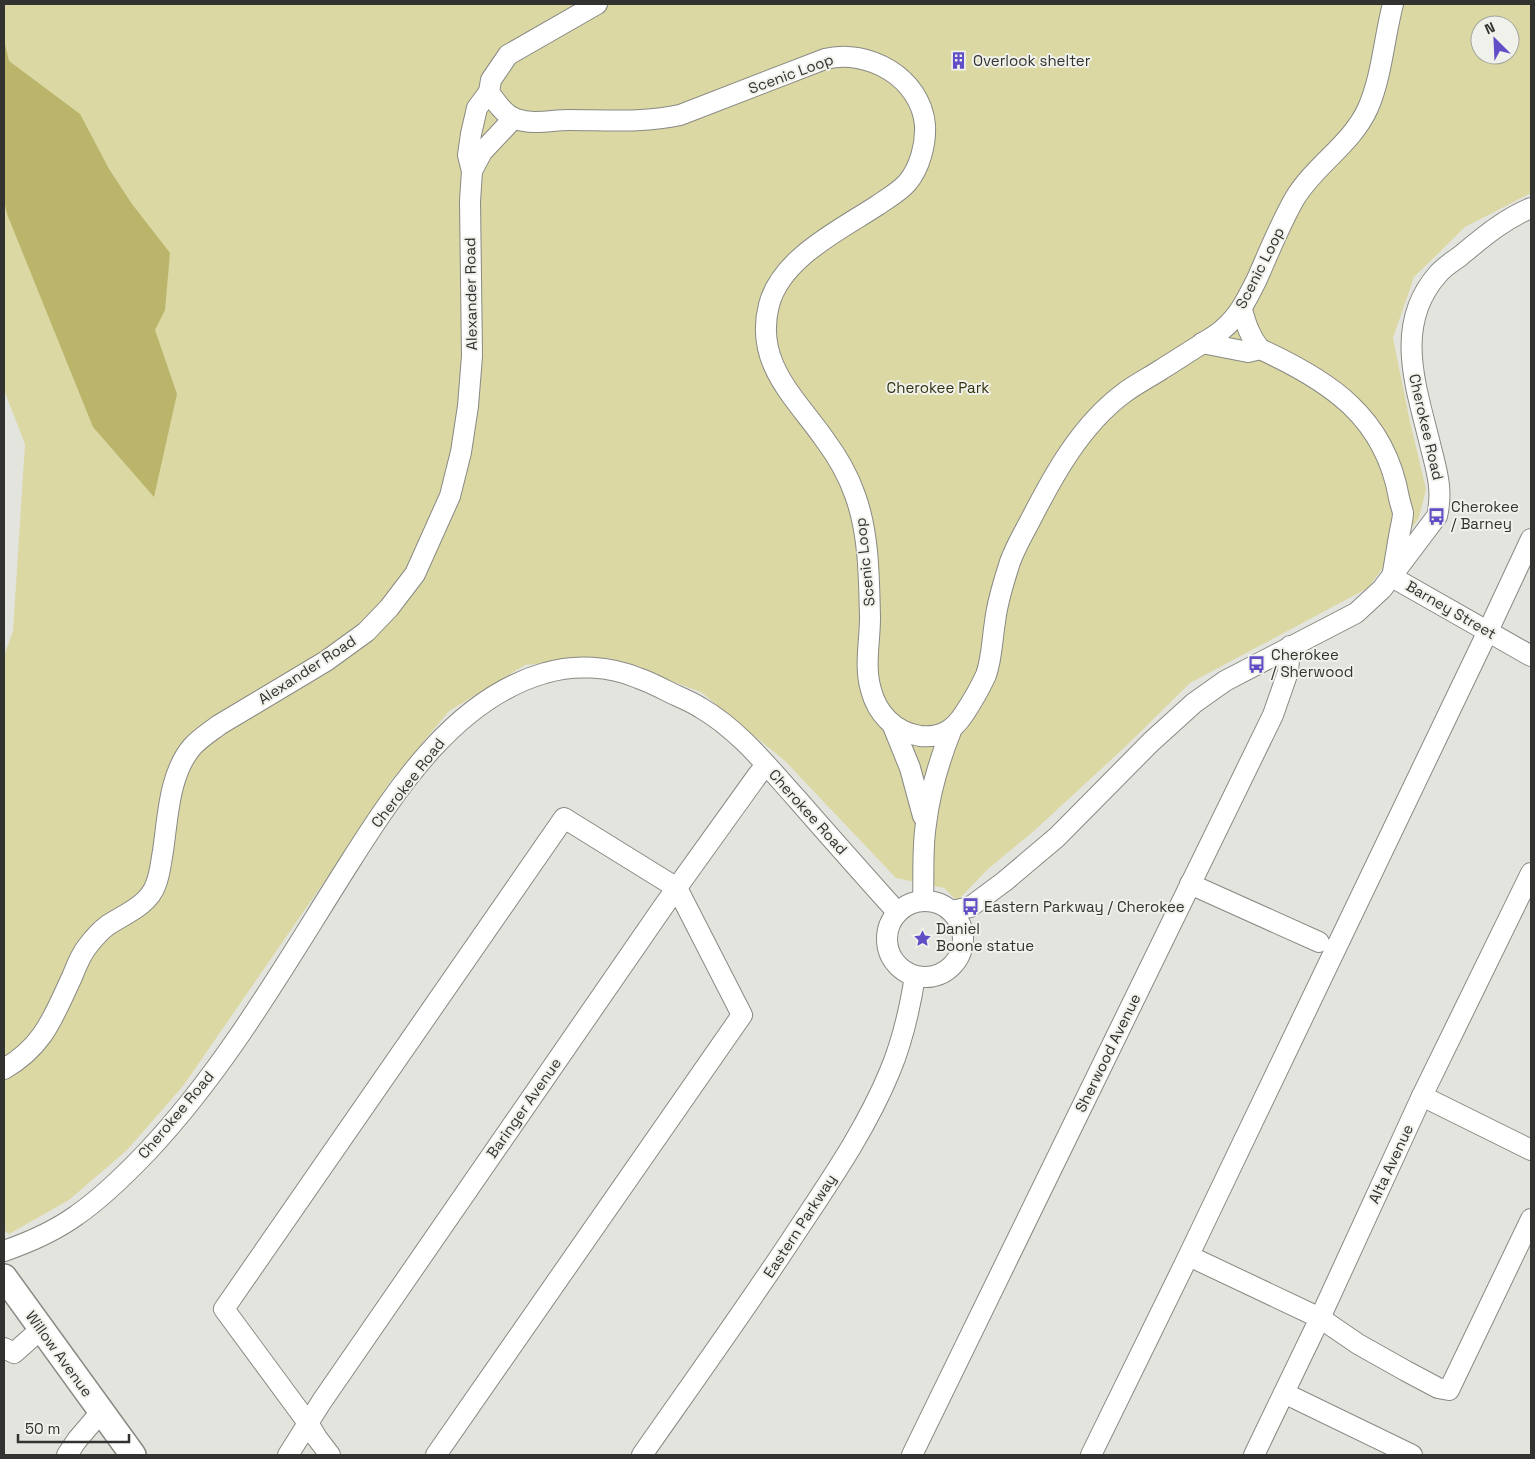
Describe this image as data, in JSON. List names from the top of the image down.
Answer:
{
  "streets": {
    "main road": ["Willow Avenue"],
    "street": [
      "Scenic Loop",
      "Alexander Road",
      "Cherokee Road",
      "Barney Street",
      "Sherwood Avenue",
      "Baringer Avenue",
      "Alta Avenue",
      "Eastern Parkway"
    ]
  },
  "crossings": [
    ["Scenic Loop", "Alexander Road"],
    ["Scenic Loop", "Barney Street"],
    ["Cherokee Road", "Barney Street"],
    ["Cherokee Road", "Sherwood Avenue"],
    ["Cherokee Road", "Baringer Avenue"],
    ["Cherokee Road", "Eastern Parkway"]
  ],
  "parks": ["Cherokee Park"],
  "places": {
    "building": ["Overlook shelter"],
    "bus stop": ["Cherokee / Barney", "Cherokee / Sherwood", "Eastern Parkway / Cherokee"],
    "place": ["Daniel Boone statue"]
  },
  "scale_bar": "50 m",
  "north": "top left"
}
